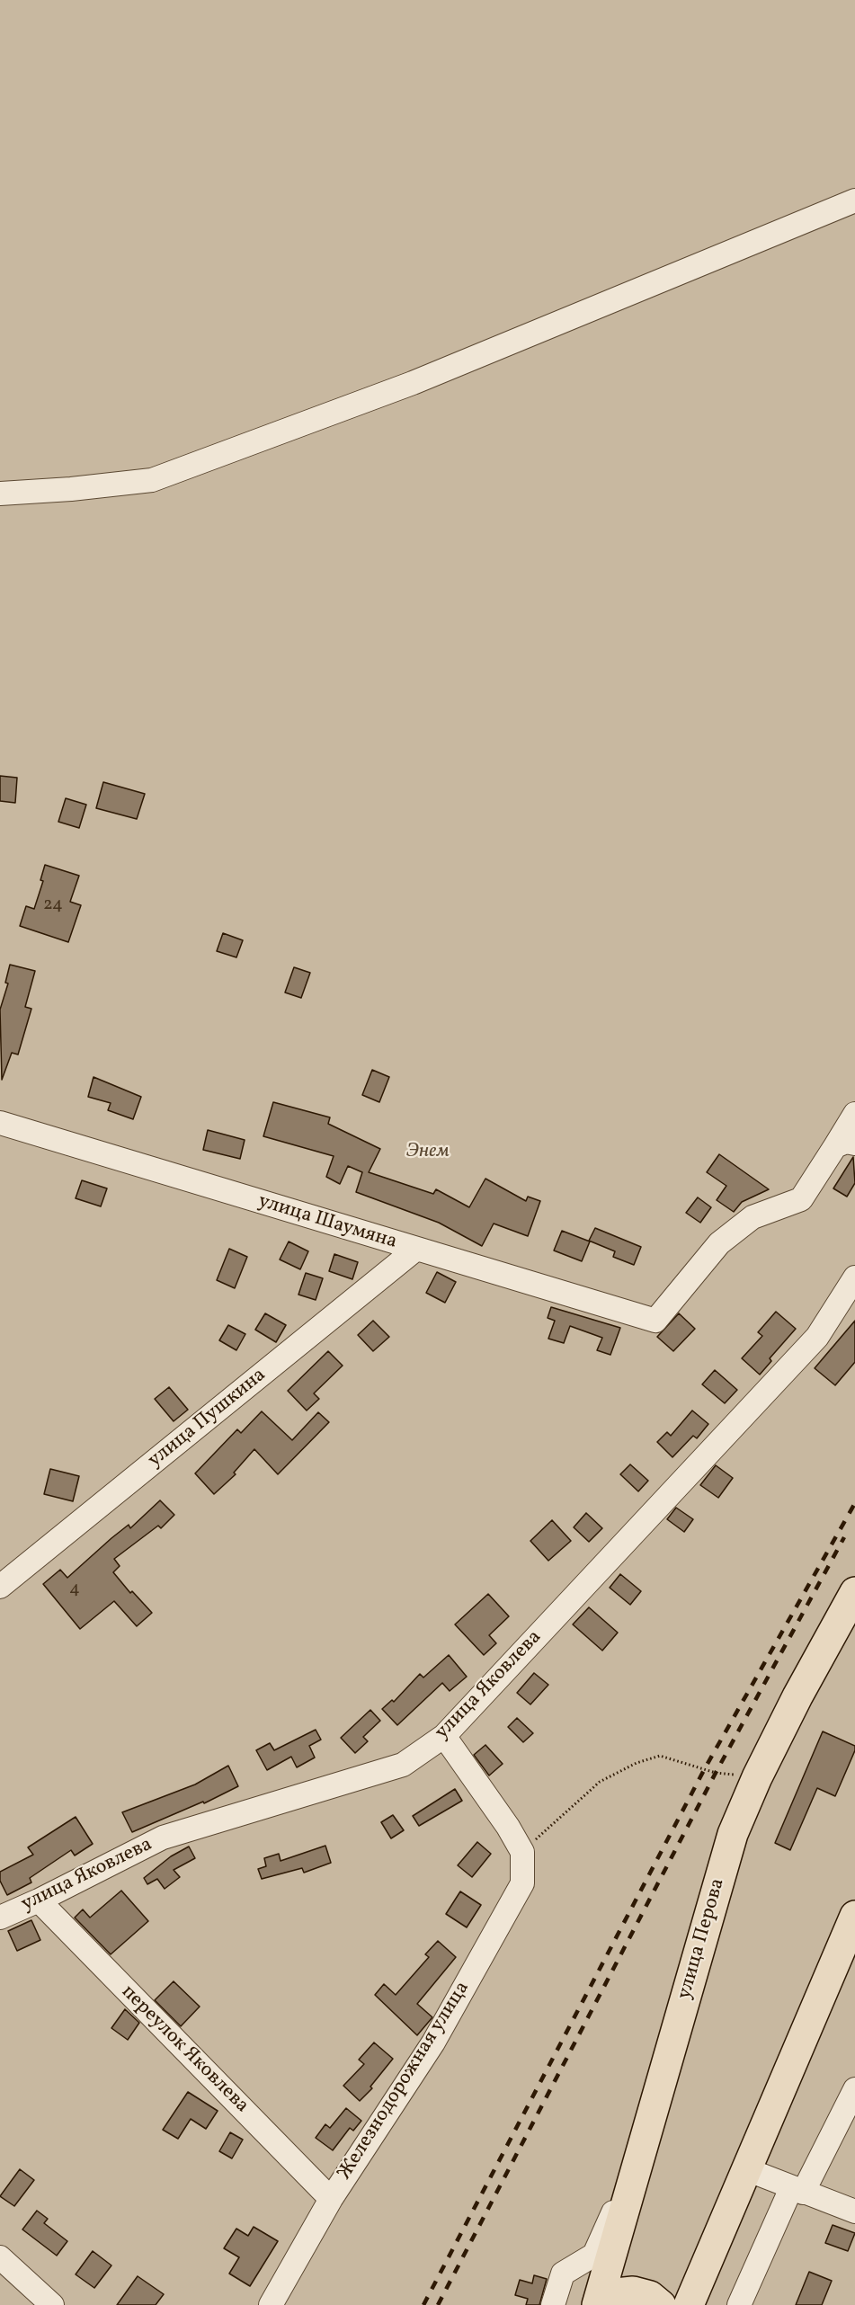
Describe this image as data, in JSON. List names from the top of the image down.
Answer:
{
  "streets": {
    "highway": ["улица Перова"],
    "street": [
      "улица Шаумяна",
      "улица Пушкина",
      "улица Яковлева",
      "переулок Яковлева",
      "Железнодорожная улица"
    ]
  },
  "crossings": [
    ["улица Шаумяна", "улица Пушкина"],
    ["улица Яковлева", "переулок Яковлева"],
    ["переулок Яковлева", "Железнодорожная улица"]
  ],
  "parks": ["Энем"],
  "house_numbers": ["24", "4"]
}
